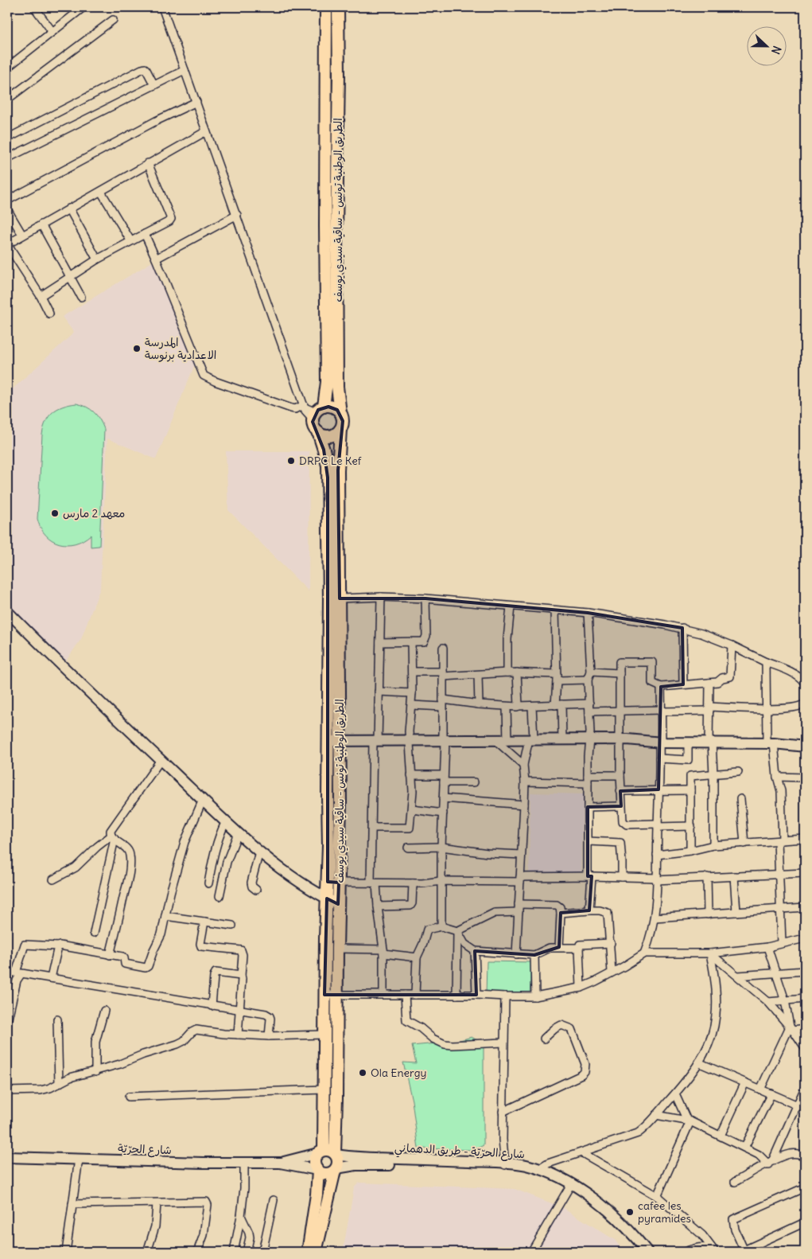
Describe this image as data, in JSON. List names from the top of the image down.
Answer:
{
  "streets": {
    "main road": ["الطريق الوطنية تونس - ساقية سيدي يوسف", "شارع الحرّيّة", "شارع الحرّيّة - طريق الدهماني"]
  },
  "crossings": [
    ["الطريق الوطنية تونس - ساقية سيدي يوسف", "شارع الحرّيّة"],
    ["الطريق الوطنية تونس - ساقية سيدي يوسف", "شارع الحرّيّة - طريق الدهماني"],
    ["شارع الحرّيّة", "شارع الحرّيّة - طريق الدهماني"]
  ],
  "places": [
    "المدرسة الاعدادية برنوسة",
    "DRPC Le Kef",
    "معهد 2 مارس",
    "Ola Energy",
    "cafee les pyramides"
  ],
  "north": "right"
}
